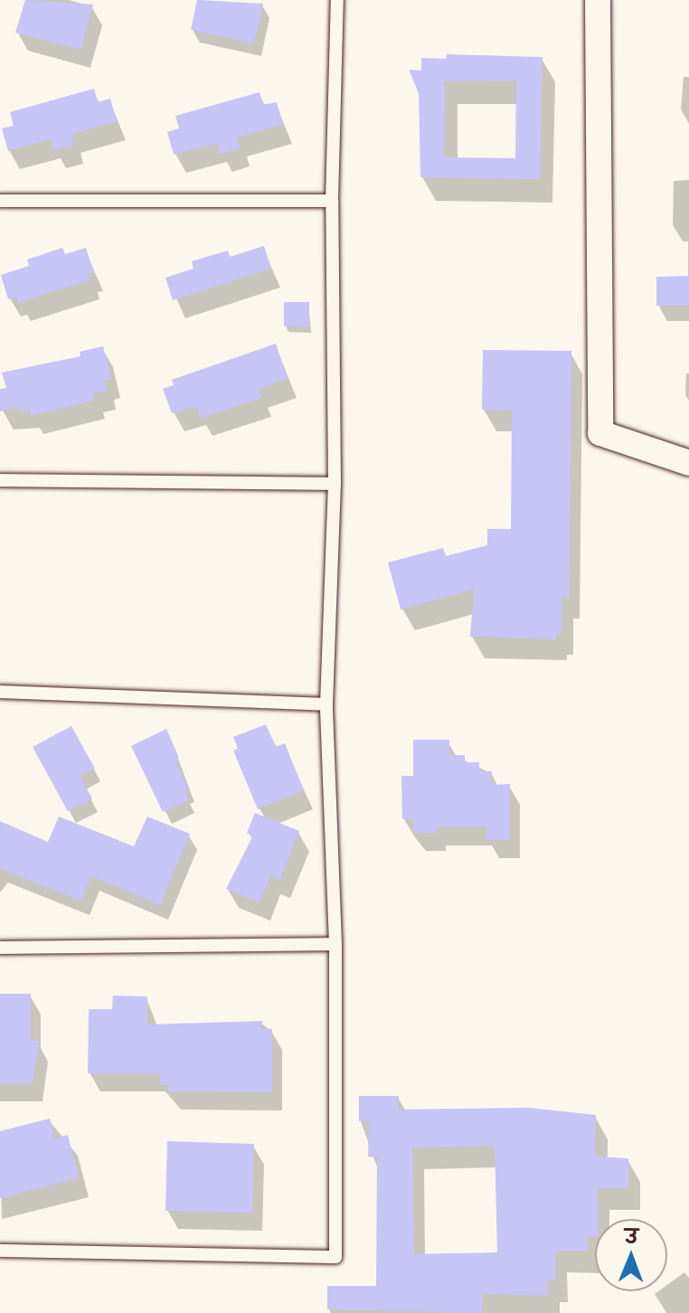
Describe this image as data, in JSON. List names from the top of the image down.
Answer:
{
  "north": "top"
}
